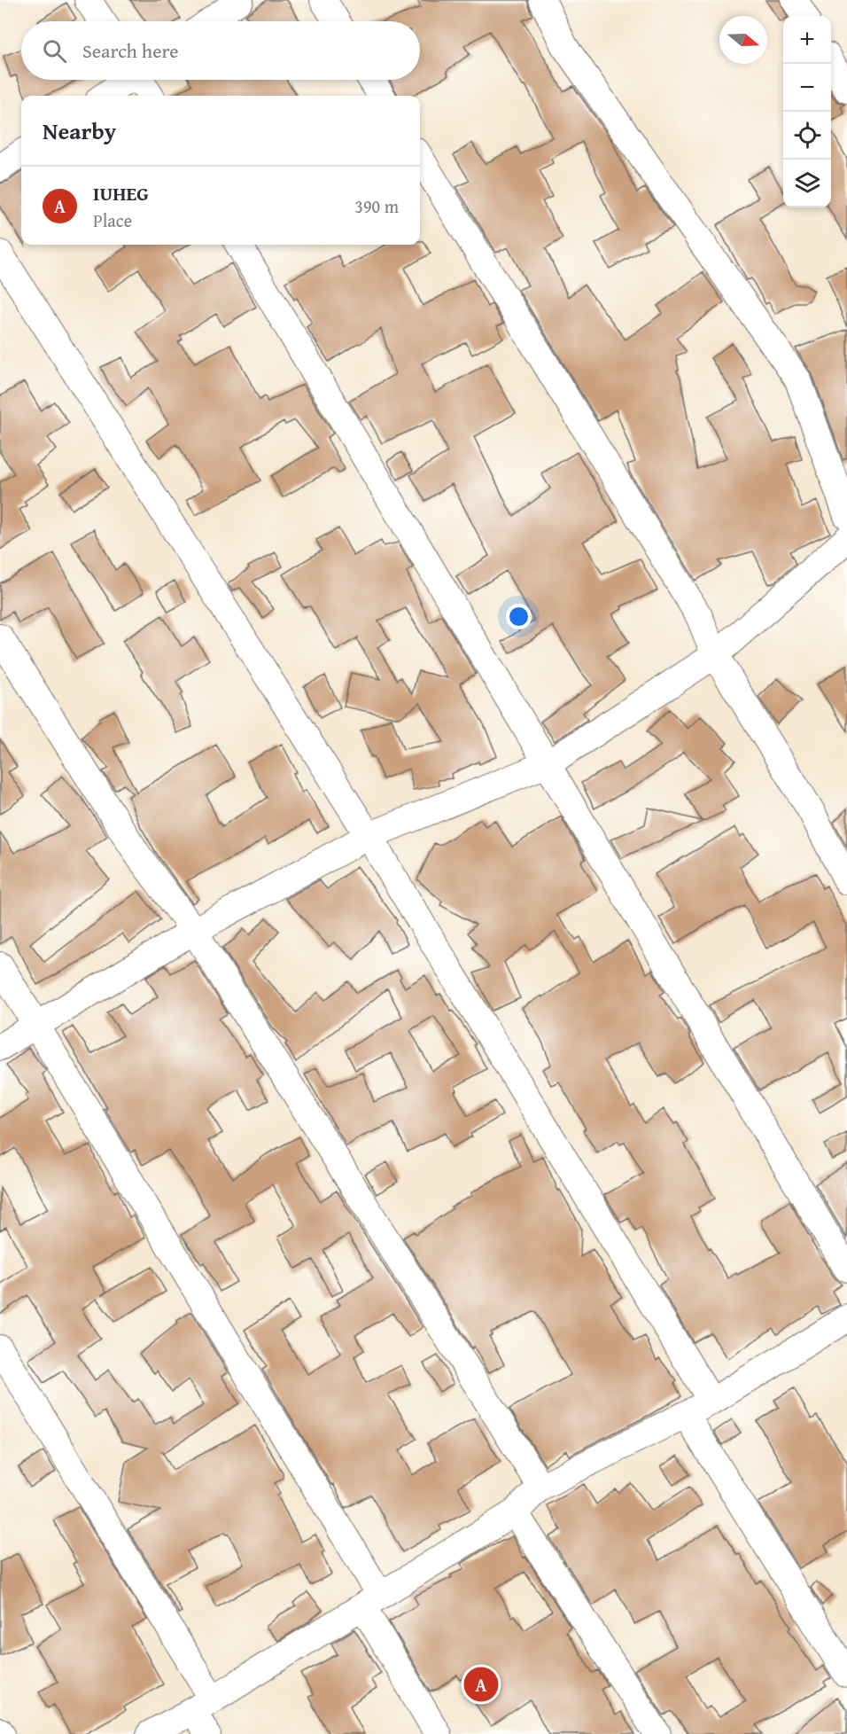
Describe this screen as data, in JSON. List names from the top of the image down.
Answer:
{
  "north": "right",
  "page": {
    "map_buttons": ["+", "−"],
    "search": "Search here",
    "heading": "Nearby",
    "list": [
      {
        "mark": "A",
        "name": "IUHEG",
        "note": "Place",
        "value": "390 m"
      }
    ],
    "pins": "A"
  }
}
